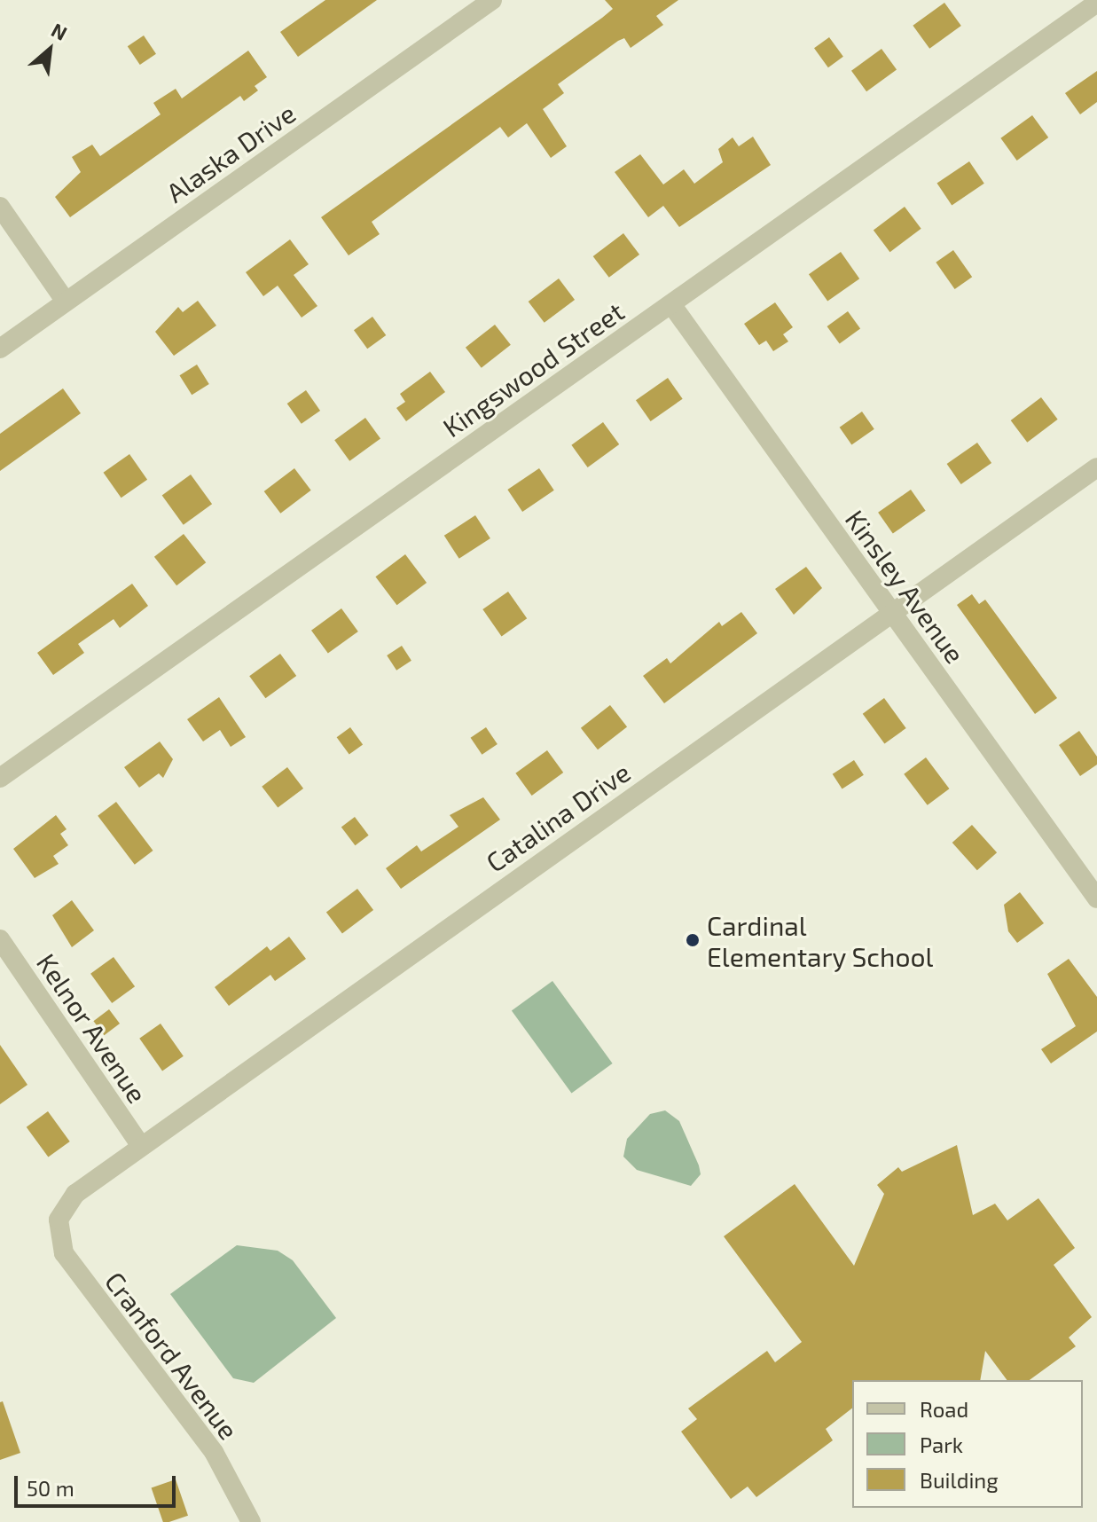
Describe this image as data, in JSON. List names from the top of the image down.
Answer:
{
  "streets": {
    "street": [
      "Alaska Drive",
      "Kingswood Street",
      "Kinsley Avenue",
      "Catalina Drive",
      "Kelnor Avenue",
      "Cranford Avenue"
    ]
  },
  "crossings": [
    ["Kingswood Street", "Kinsley Avenue"],
    ["Kinsley Avenue", "Catalina Drive"],
    ["Catalina Drive", "Kelnor Avenue"],
    ["Catalina Drive", "Cranford Avenue"]
  ],
  "places": ["Cardinal Elementary School"],
  "legend": ["Road", "Park", "Building"],
  "scale_bar": "50 m",
  "north": "top right"
}
